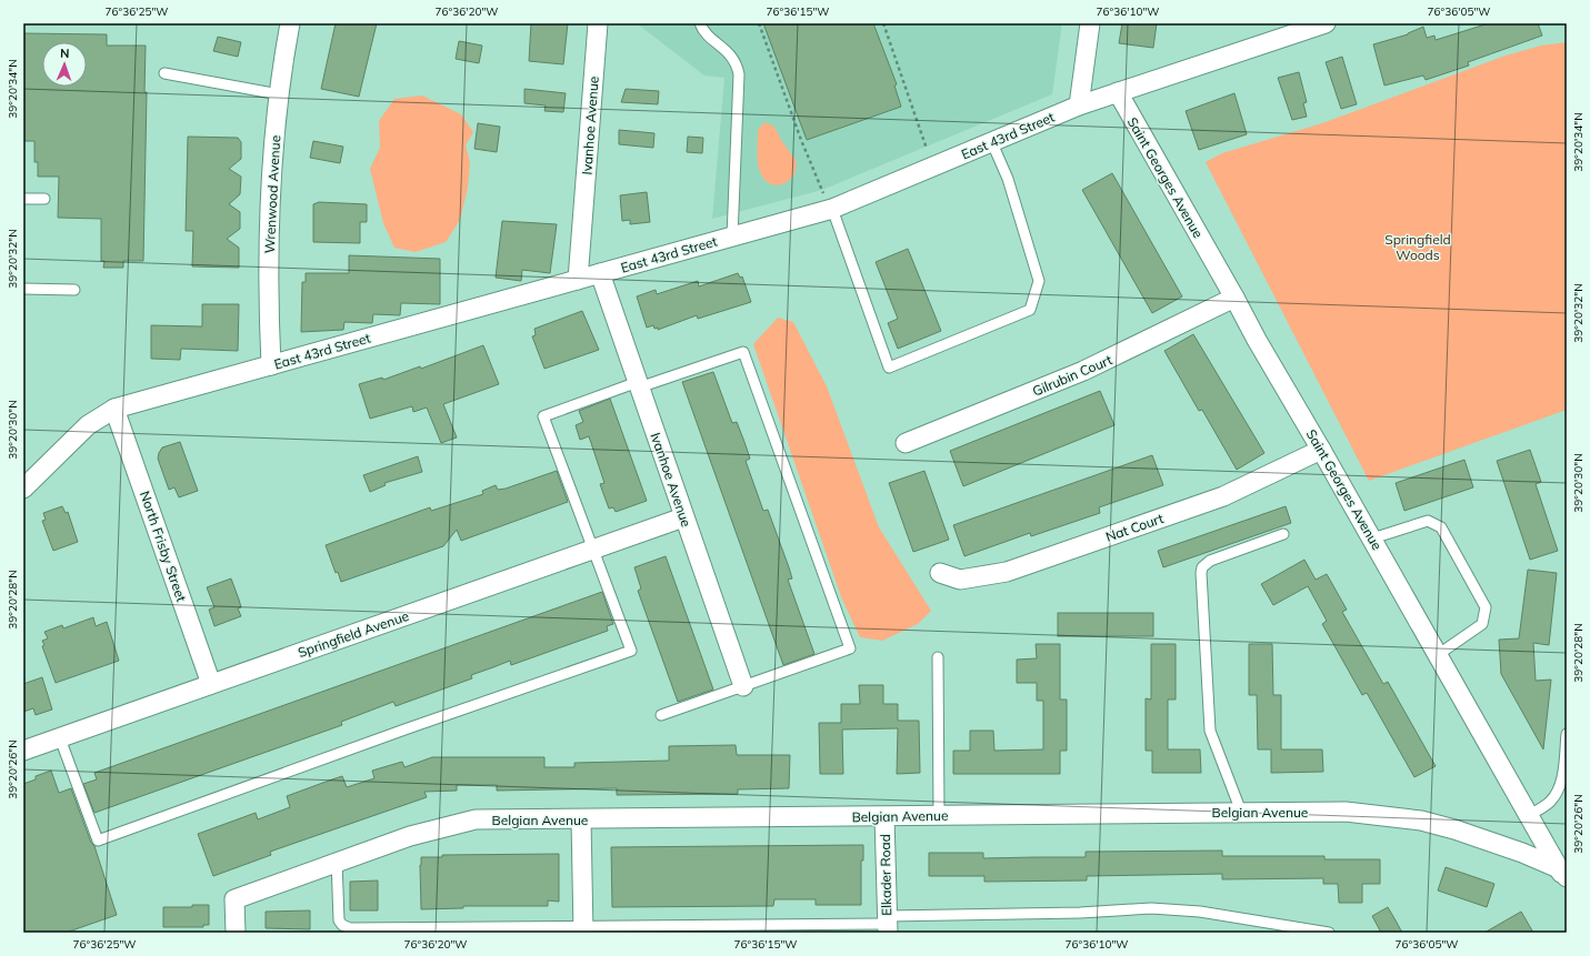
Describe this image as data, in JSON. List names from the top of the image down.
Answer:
{
  "streets": {
    "street": [
      "Ivanhoe Avenue",
      "East 43rd Street",
      "Saint Georges Avenue",
      "Wrenwood Avenue",
      "Gilrubin Court",
      "Nat Court",
      "North Frisby Street",
      "Springfield Avenue",
      "Belgian Avenue",
      "Elkader Road"
    ]
  },
  "crossings": [
    ["Ivanhoe Avenue", "East 43rd Street"],
    ["Ivanhoe Avenue", "Springfield Avenue"],
    ["East 43rd Street", "Saint Georges Avenue"],
    ["East 43rd Street", "Wrenwood Avenue"],
    ["East 43rd Street", "North Frisby Street"],
    ["Saint Georges Avenue", "Gilrubin Court"],
    ["Saint Georges Avenue", "Nat Court"],
    ["Saint Georges Avenue", "Belgian Avenue"],
    ["North Frisby Street", "Springfield Avenue"],
    ["Belgian Avenue", "Elkader Road"]
  ],
  "parks": ["Springfield Woods"],
  "north": "top",
  "coordinates": [
    "76°36'25\"W",
    "76°36'20\"W",
    "76°36'15\"W",
    "76°36'10\"W",
    "76°36'05\"W",
    "39°20'34\"N",
    "39°20'32\"N",
    "39°20'30\"N",
    "39°20'28\"N",
    "39°20'26\"N"
  ]
}
